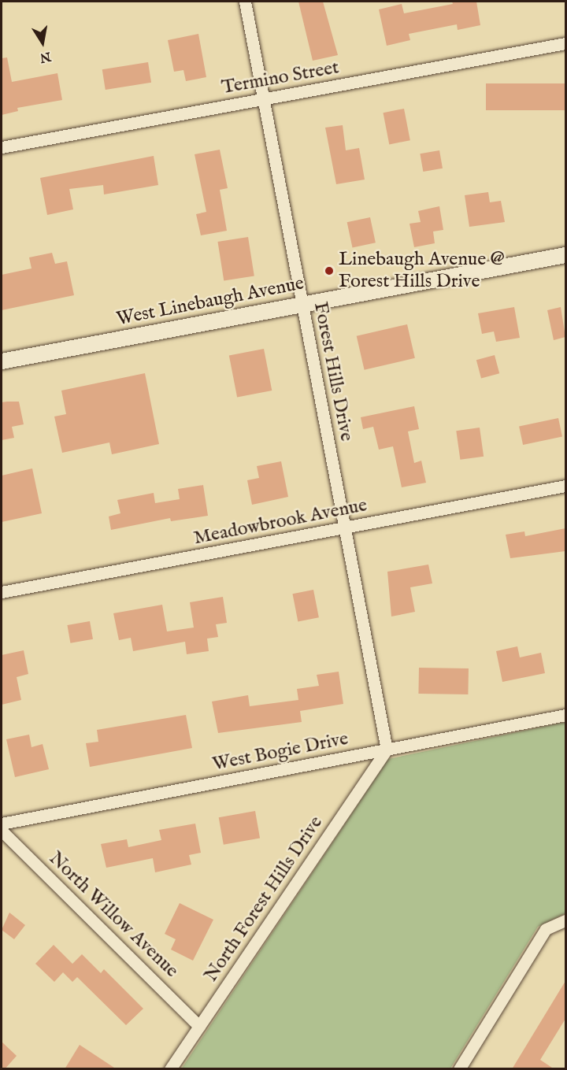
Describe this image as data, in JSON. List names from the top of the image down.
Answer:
{
  "streets": {
    "street": [
      "Termino Street",
      "West Linebaugh Avenue",
      "Forest Hills Drive",
      "Meadowbrook Avenue",
      "West Bogie Drive",
      "North Forest Hills Drive",
      "North Willow Avenue"
    ]
  },
  "crossings": [
    ["Termino Street", "Forest Hills Drive"],
    ["West Linebaugh Avenue", "Forest Hills Drive"],
    ["Forest Hills Drive", "Meadowbrook Avenue"],
    ["Forest Hills Drive", "West Bogie Drive"],
    ["Forest Hills Drive", "North Forest Hills Drive"],
    ["West Bogie Drive", "North Forest Hills Drive"],
    ["North Forest Hills Drive", "North Willow Avenue"]
  ],
  "places": ["Linebaugh Avenue @ Forest Hills Drive"],
  "north": "bottom"
}
